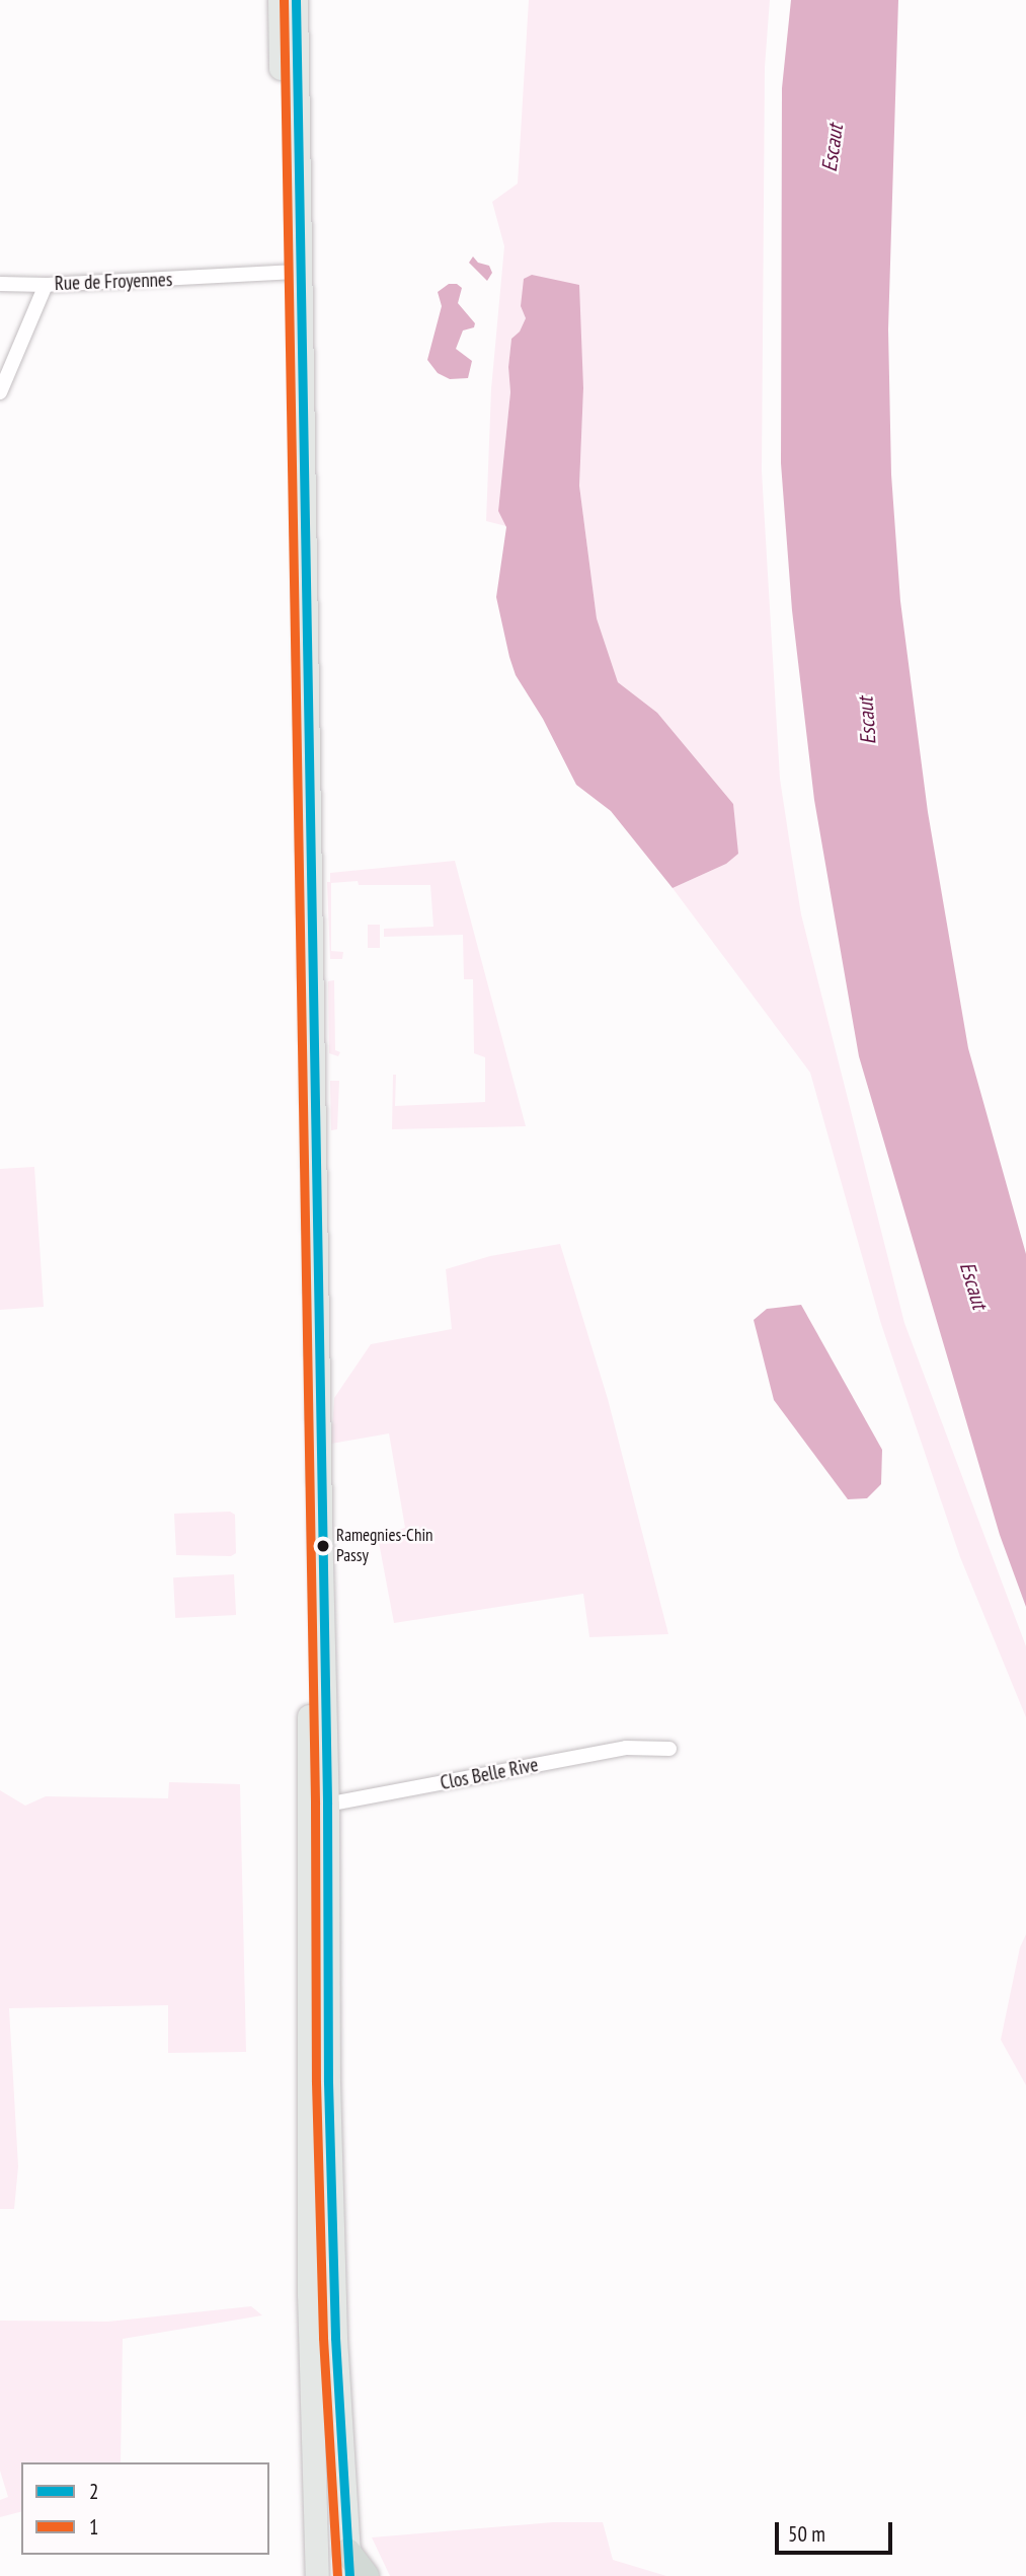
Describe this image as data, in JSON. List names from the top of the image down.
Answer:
{
  "streets": {
    "street": ["Rue de Froyennes", "Clos Belle Rive"]
  },
  "water": ["Escaut"],
  "places": ["Ramegnies-Chin Passy"],
  "lines": ["transit line 2", "transit line 1"],
  "legend": ["2", "1"],
  "scale_bar": "50 m"
}
